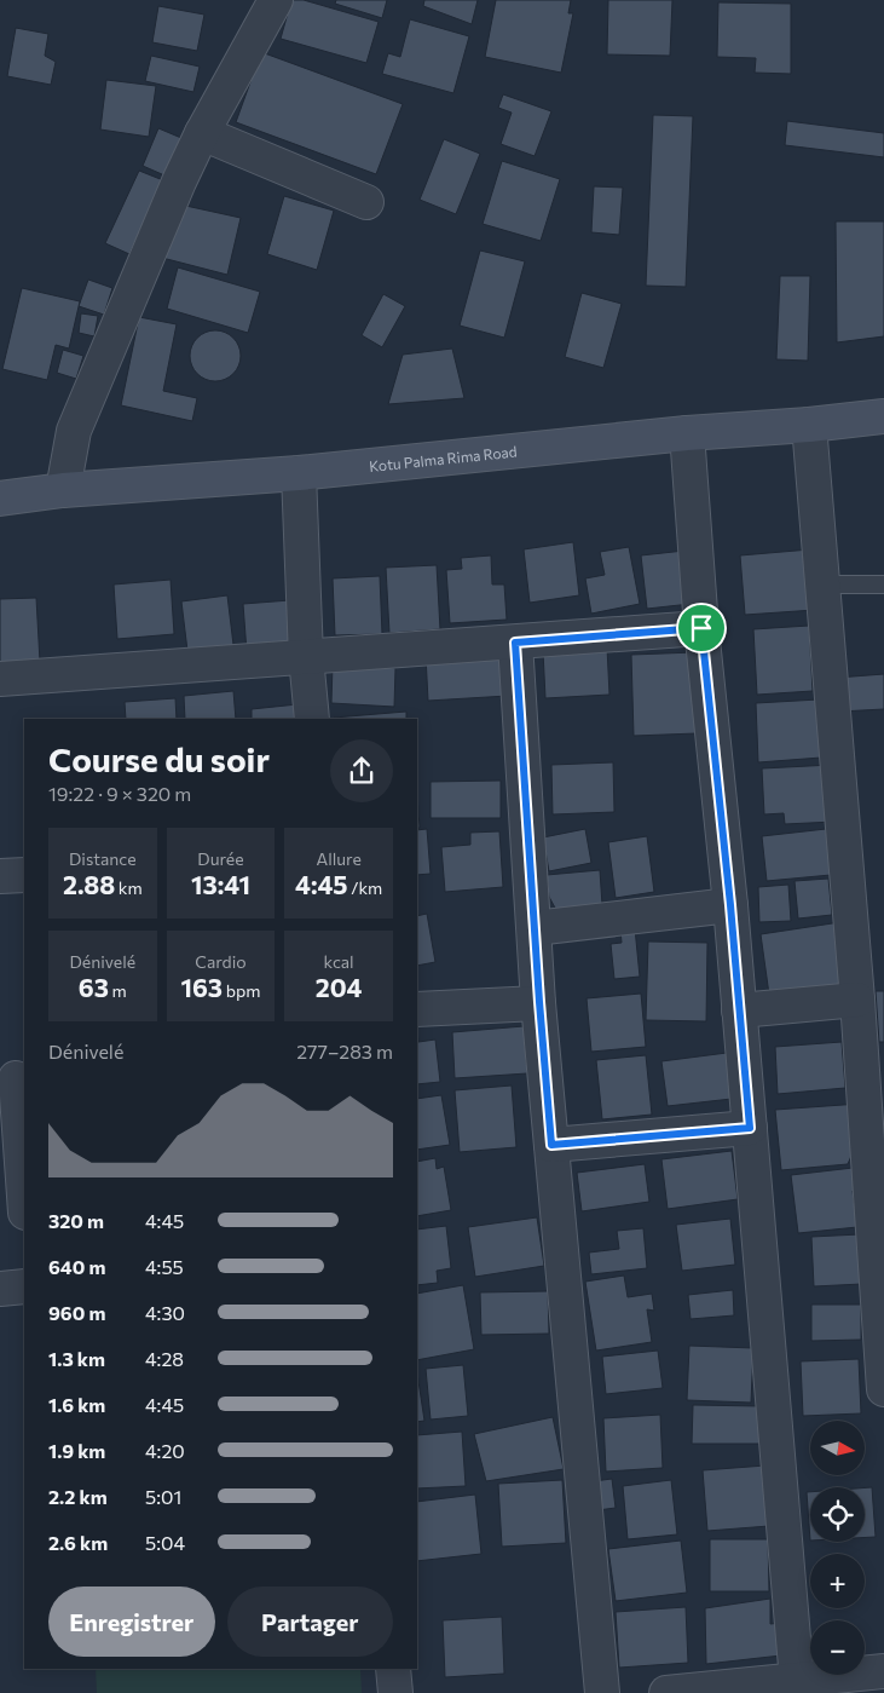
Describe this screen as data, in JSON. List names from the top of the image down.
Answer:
{
  "streets": {
    "street": ["Kotu Palma Rima Road"]
  },
  "north": "right",
  "page": {
    "heading": ["Course du soir", "19:22 · 9 × 320 m"],
    "stats": [
      ["Distance", "2.88 km"],
      ["Durée", "13:41"],
      ["Allure", "4:45 /km"],
      ["Dénivelé", "63 m"],
      ["Cardio", "163 bpm"],
      ["kcal", "204"]
    ],
    "chart": ["Dénivelé", "277–283 m"],
    "list": [
      {
        "name": "320 m",
        "note": "4:45"
      },
      {
        "name": "640 m",
        "note": "4:55"
      },
      {
        "name": "960 m",
        "note": "4:30"
      },
      {
        "name": "1.3 km",
        "note": "4:28"
      },
      {
        "name": "1.6 km",
        "note": "4:45"
      },
      {
        "name": "1.9 km",
        "note": "4:20"
      },
      {
        "name": "2.2 km",
        "note": "5:01"
      },
      {
        "name": "2.6 km",
        "note": "5:04"
      }
    ],
    "map_buttons": ["+", "−"],
    "buttons": ["Enregistrer", "Partager"]
  }
}
